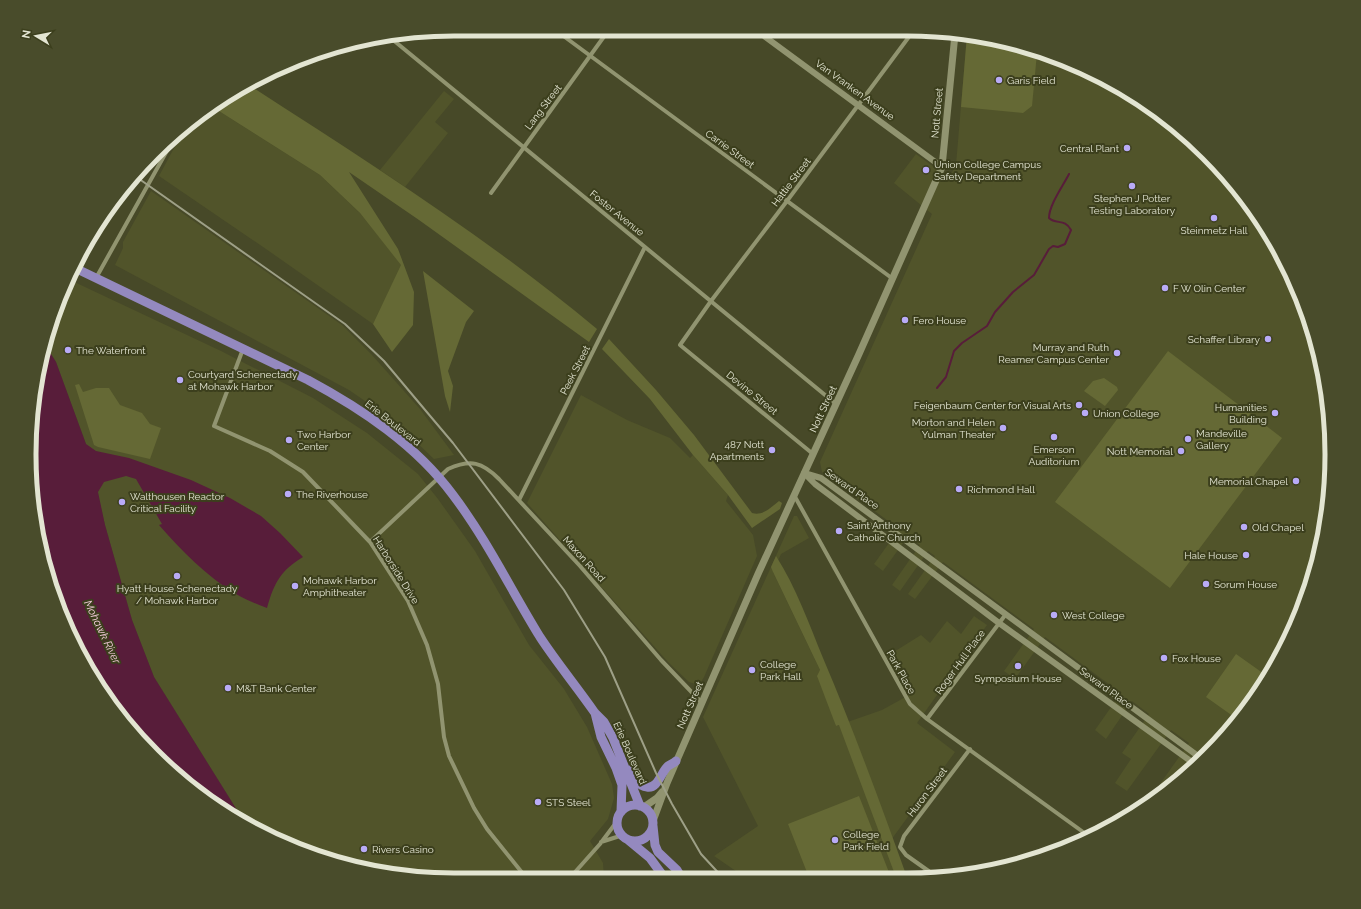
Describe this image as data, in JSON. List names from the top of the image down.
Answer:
{
  "streets": {
    "highway": ["Erie Boulevard"],
    "main road": ["Nott Street"],
    "street": [
      "Van Vranken Avenue",
      "Lang Street",
      "Carrie Street",
      "Hattie Street",
      "Foster Avenue",
      "Peek Street",
      "Devine Street",
      "Seward Place",
      "Maxon Road",
      "Harborside Drive",
      "Roger Hull Place",
      "Park Place",
      "Huron Street"
    ]
  },
  "crossings": [
    ["Van Vranken Avenue", "Nott Street"],
    ["Van Vranken Avenue", "Hattie Street"],
    ["Lang Street", "Carrie Street"],
    ["Lang Street", "Foster Avenue"],
    ["Nott Street", "Carrie Street"],
    ["Nott Street", "Foster Avenue"],
    ["Nott Street", "Devine Street"],
    ["Nott Street", "Erie Boulevard"],
    ["Nott Street", "Seward Place"],
    ["Nott Street", "Maxon Road"],
    ["Nott Street", "Park Place"],
    ["Carrie Street", "Hattie Street"],
    ["Hattie Street", "Foster Avenue"],
    ["Hattie Street", "Devine Street"],
    ["Foster Avenue", "Peek Street"],
    ["Peek Street", "Maxon Road"],
    ["Erie Boulevard", "Maxon Road"],
    ["Erie Boulevard", "Harborside Drive"],
    ["Seward Place", "Roger Hull Place"],
    ["Maxon Road", "Harborside Drive"],
    ["Roger Hull Place", "Park Place"],
    ["Park Place", "Huron Street"]
  ],
  "water": ["Mohawk River"],
  "places": [
    "Garis Field",
    "Central Plant",
    "Union College Campus Safety Department",
    "Stephen J Potter Testing Laboratory",
    "Steinmetz Hall",
    "F W Olin Center",
    "Fero House",
    "Schaffer Library",
    "The Waterfront",
    "Murray and Ruth Reamer Campus Center",
    "Courtyard Schenectady at Mohawk Harbor",
    "Feigenbaum Center for Visual Arts",
    "Union College",
    "Humanities Building",
    "Morton and Helen Yulman Theater",
    "Emerson Auditorium",
    "Mandeville Gallery",
    "Two Harbor Center",
    "487 Nott Apartments",
    "Nott Memorial",
    "Memorial Chapel",
    "Richmond Hall",
    "The Riverhouse",
    "Walthousen Reactor Critical Facility",
    "Old Chapel",
    "Saint Anthony Catholic Church",
    "Hale House",
    "Hyatt House Schenectady / Mohawk Harbor",
    "Sorum House",
    "Mohawk Harbor Amphitheater",
    "West College",
    "Fox House",
    "Symposium House",
    "College Park Hall",
    "M&T Bank Center",
    "STS Steel",
    "College Park Field",
    "Rivers Casino"
  ],
  "north": "left"
}
